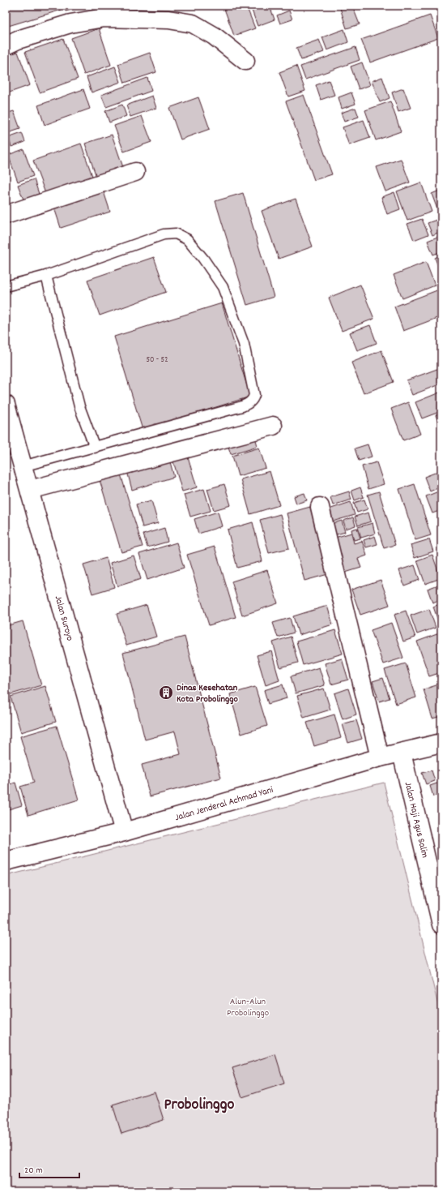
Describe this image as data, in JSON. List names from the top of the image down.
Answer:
{
  "streets": {
    "street": ["Jalan Suroyo", "Jalan Jenderal Achmad Yani", "Jalan Haji Agus Salim"]
  },
  "crossings": [
    ["Jalan Suroyo", "Jalan Jenderal Achmad Yani"],
    ["Jalan Jenderal Achmad Yani", "Jalan Haji Agus Salim"]
  ],
  "districts": ["Probolinggo"],
  "parks": ["Alun-Alun Probolinggo"],
  "places": {
    "building": ["Dinas Kesehatan Kota Probolinggo"]
  },
  "house_numbers": ["50 - 52"],
  "scale_bar": "20 m"
}
